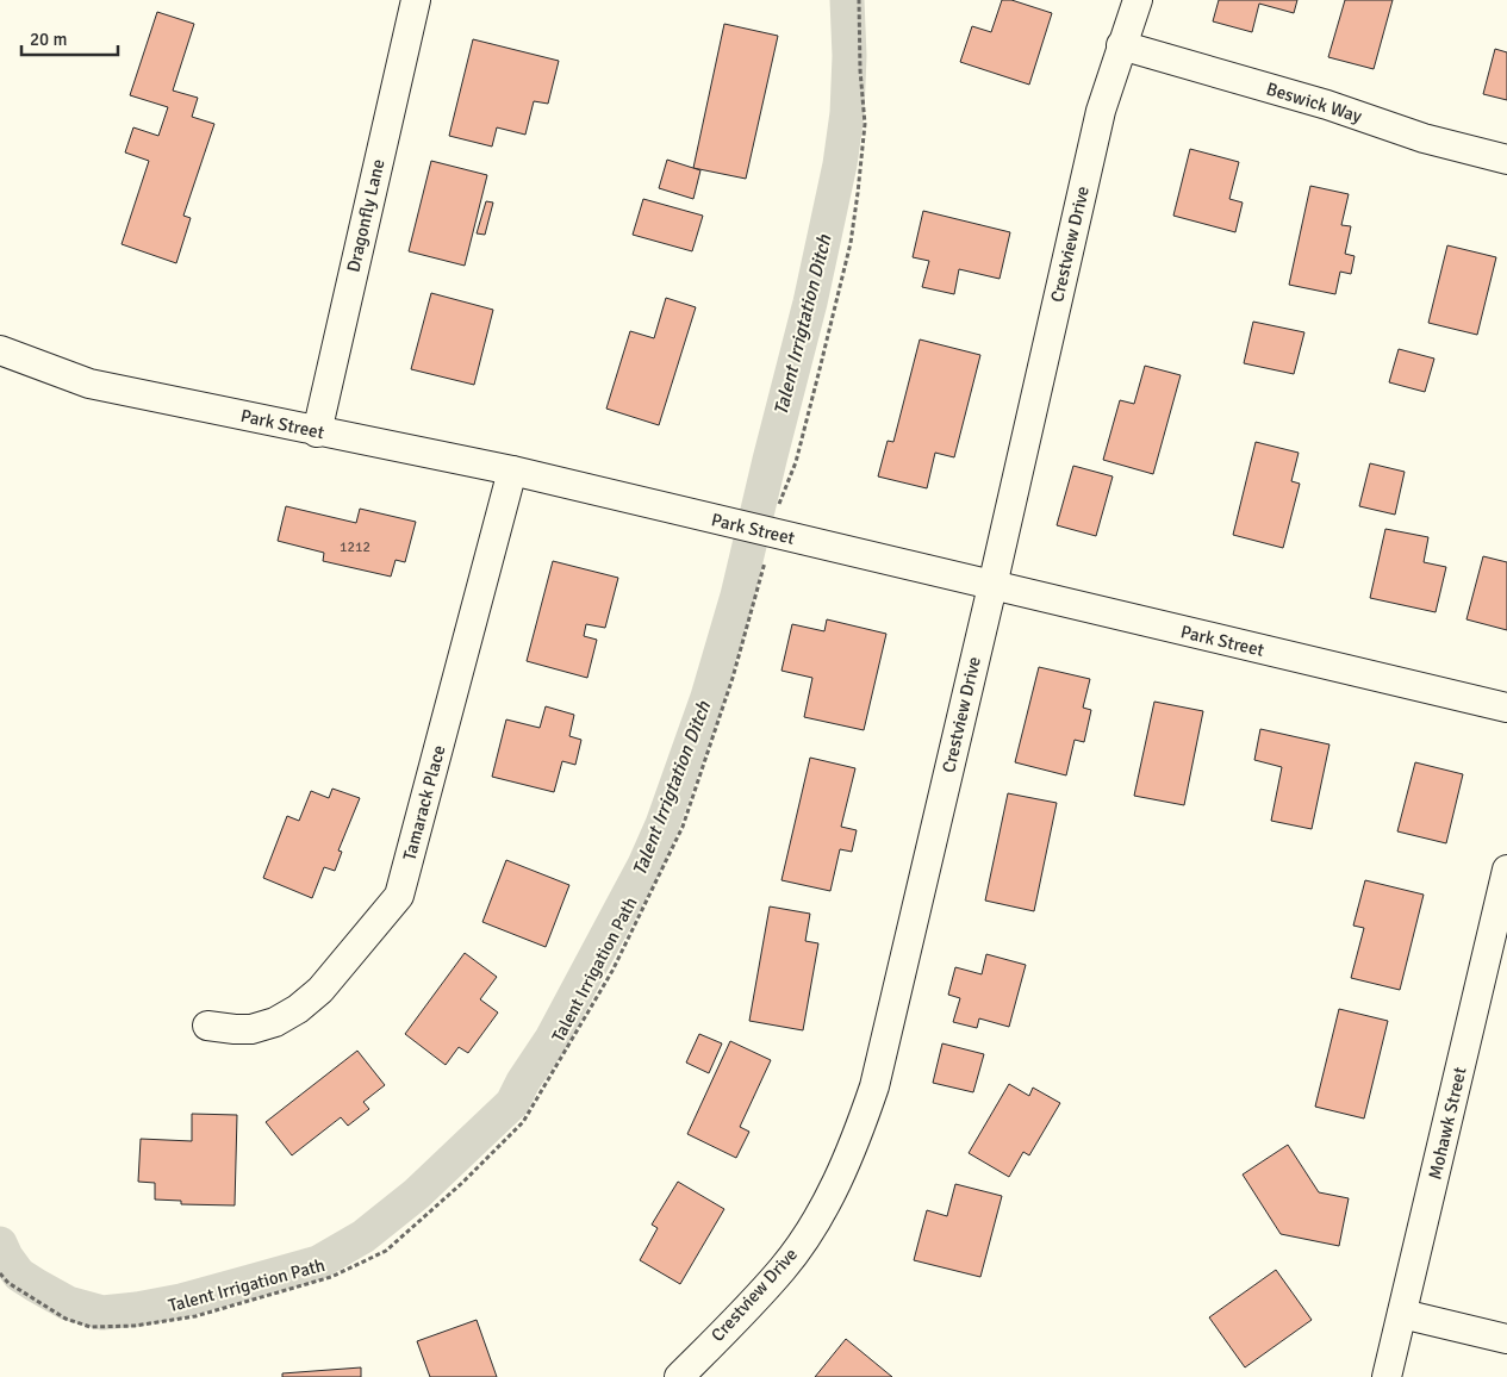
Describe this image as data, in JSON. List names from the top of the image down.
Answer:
{
  "streets": {
    "street": [
      "Beswick Way",
      "Dragonfly Lane",
      "Crestview Drive",
      "Park Street",
      "Tamarack Place",
      "Mohawk Street"
    ],
    "path": ["Talent Irrigation Path"]
  },
  "crossings": [
    ["Beswick Way", "Crestview Drive"],
    ["Dragonfly Lane", "Park Street"],
    ["Crestview Drive", "Park Street"],
    ["Park Street", "Tamarack Place"],
    ["Park Street", "Talent Irrigation Path"]
  ],
  "water": ["Talent Irrigtation Ditch"],
  "house_numbers": ["1212"],
  "scale_bar": "20 m"
}
